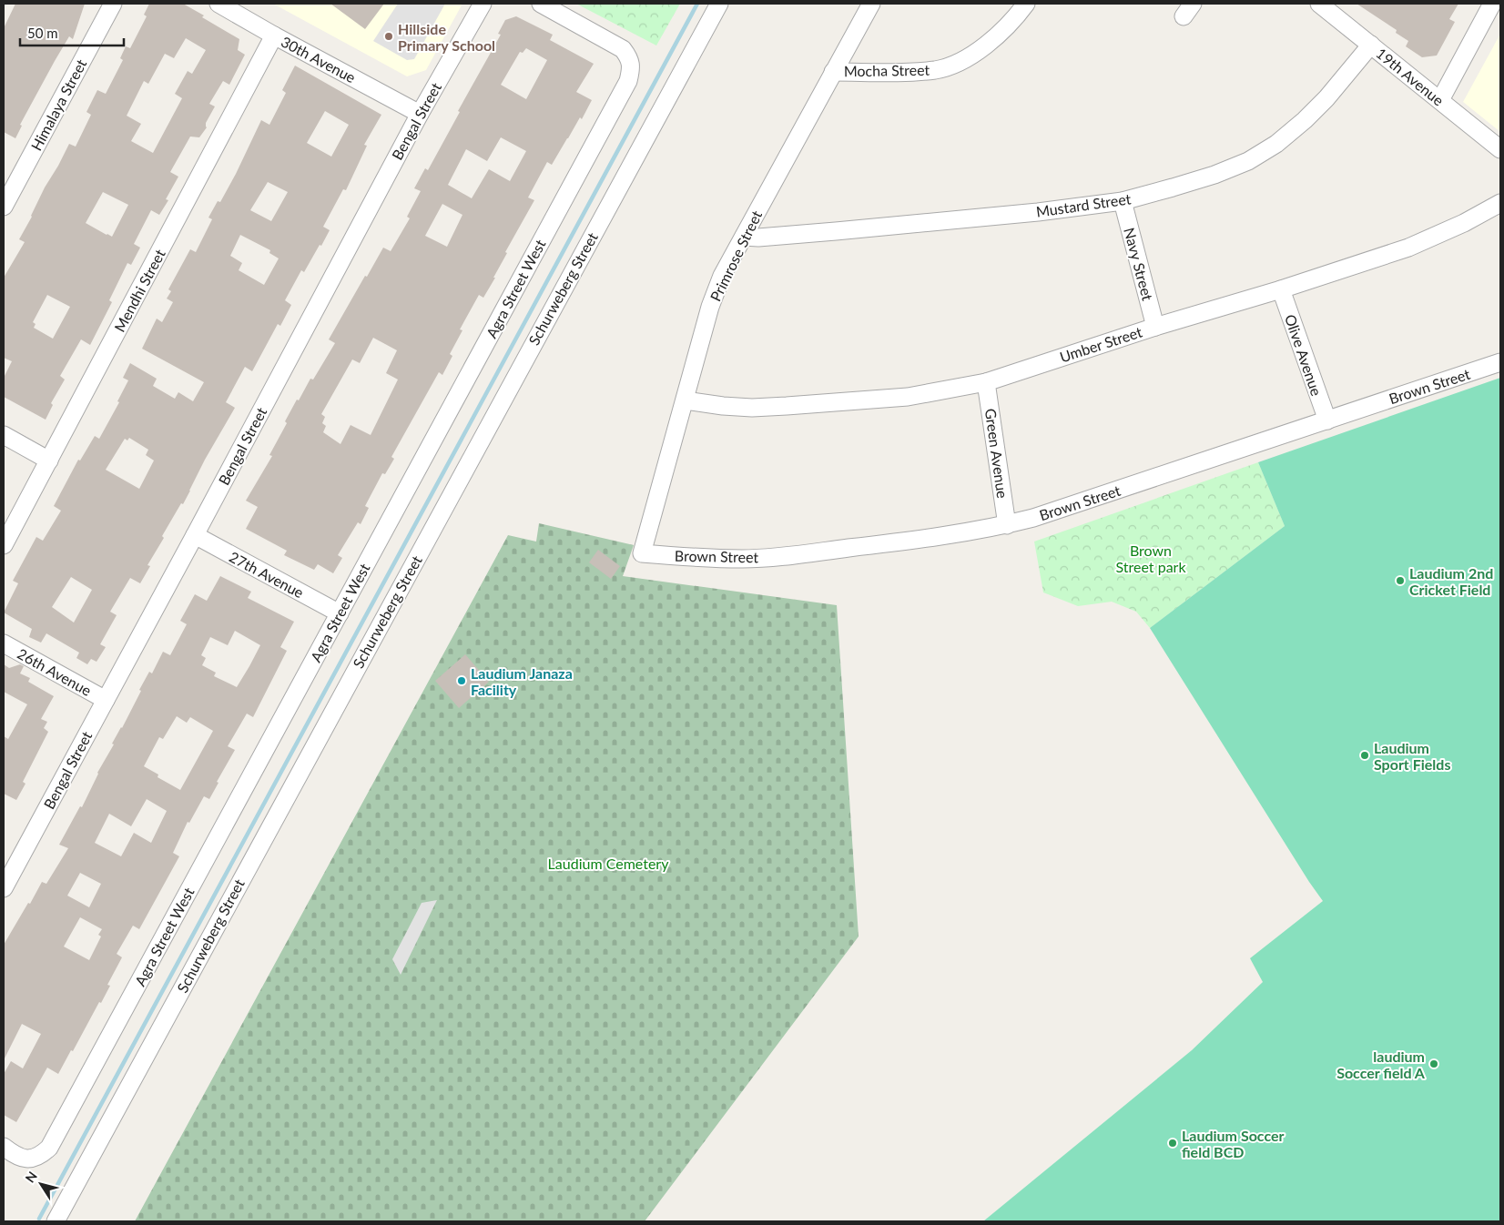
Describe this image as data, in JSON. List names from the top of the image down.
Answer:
{
  "streets": {
    "street": [
      "30th Avenue",
      "Mocha Street",
      "19th Avenue",
      "Himalaya Street",
      "Bengal Street",
      "Mustard Street",
      "Primrose Street",
      "Navy Street",
      "Agra Street West",
      "Schurweberg Street",
      "Mendhi Street",
      "Umber Street",
      "Olive Avenue",
      "Brown Street",
      "Green Avenue",
      "27th Avenue",
      "26th Avenue"
    ]
  },
  "crossings": [
    ["30th Avenue", "Bengal Street"],
    ["30th Avenue", "Mendhi Street"],
    ["Mocha Street", "Primrose Street"],
    ["19th Avenue", "Mustard Street"],
    ["Bengal Street", "27th Avenue"],
    ["Bengal Street", "26th Avenue"],
    ["Mustard Street", "Primrose Street"],
    ["Mustard Street", "Navy Street"],
    ["Primrose Street", "Umber Street"],
    ["Primrose Street", "Brown Street"],
    ["Navy Street", "Umber Street"],
    ["Agra Street West", "27th Avenue"],
    ["Umber Street", "Olive Avenue"],
    ["Umber Street", "Green Avenue"],
    ["Olive Avenue", "Brown Street"],
    ["Brown Street", "Green Avenue"]
  ],
  "parks": ["Brown Street park", "Laudium Cemetery"],
  "places": [
    "Hillside Primary School",
    "Laudium 2nd Cricket Field",
    "Laudium Janaza Facility",
    "Laudium Sport Fields",
    "laudium Soccer field A",
    "Laudium Soccer field BCD"
  ],
  "scale_bar": "50 m",
  "north": "top left"
}
